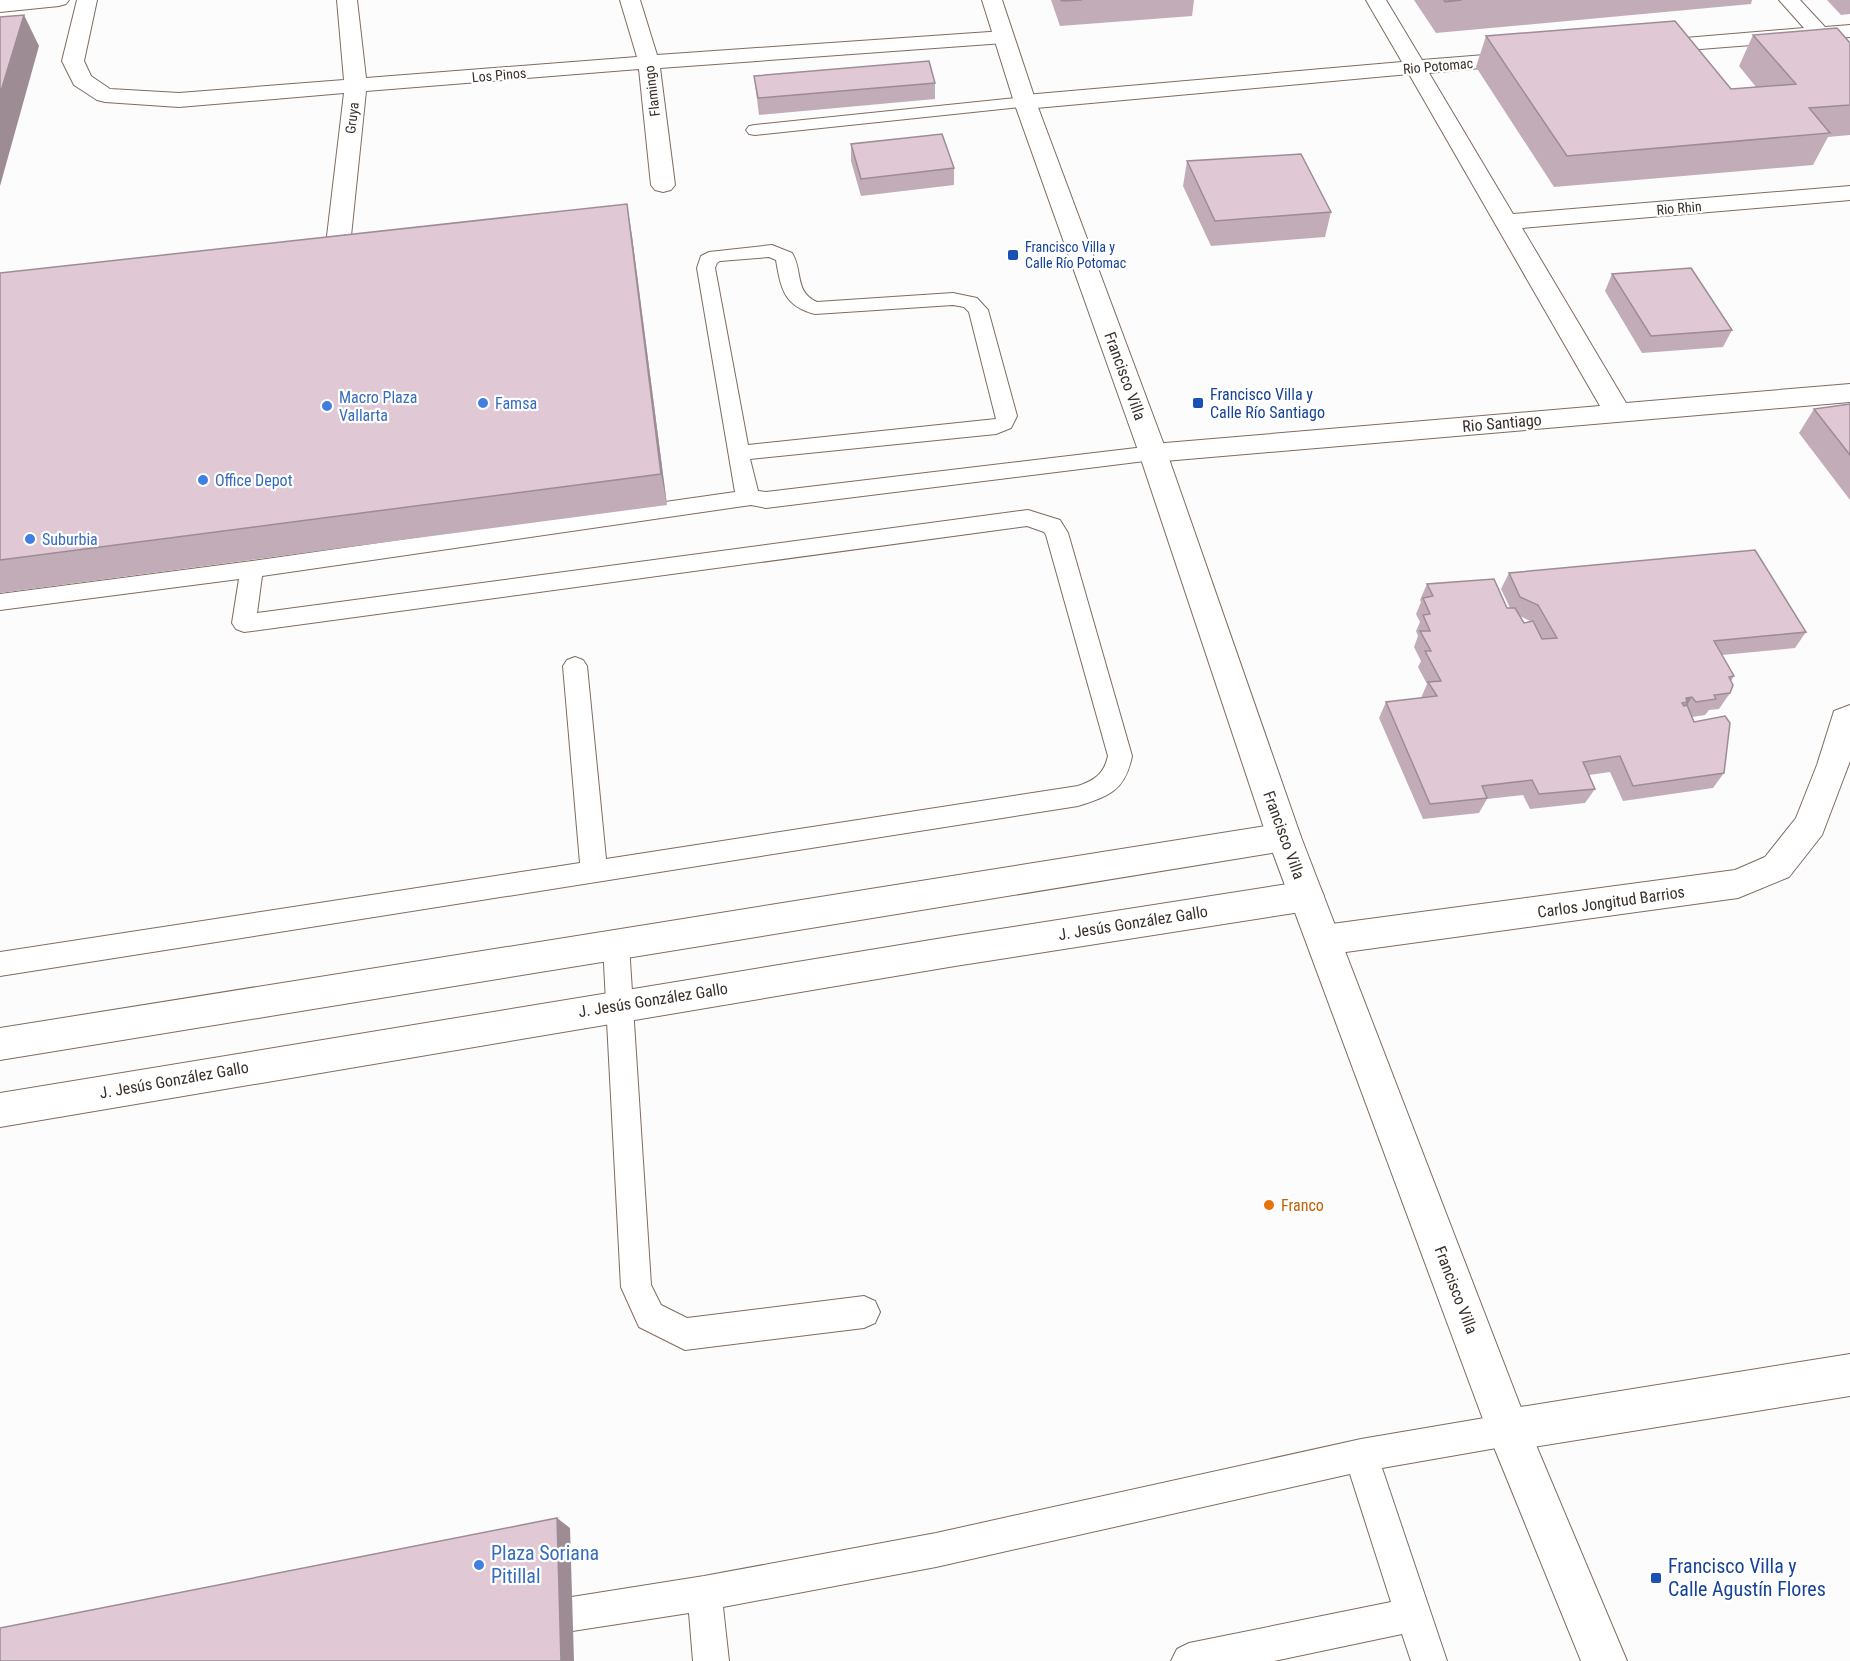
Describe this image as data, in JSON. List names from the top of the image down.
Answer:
{
  "streets": {
    "street": [
      "Rio Potomac",
      "Los Pinos",
      "Flamingo",
      "Gruya",
      "Rio Rhin",
      "Francisco Villa",
      "Rio Santiago",
      "Carlos Jongitud Barrios",
      "J. Jesús González Gallo"
    ]
  },
  "crossings": [
    ["Rio Potomac", "Francisco Villa"],
    ["Los Pinos", "Flamingo"],
    ["Los Pinos", "Gruya"],
    ["Los Pinos", "Francisco Villa"],
    ["Francisco Villa", "Rio Santiago"],
    ["Francisco Villa", "Carlos Jongitud Barrios"],
    ["Francisco Villa", "J. Jesús González Gallo"]
  ],
  "places": {
    "transit": ["Francisco Villa y Calle Río Potomac", "Francisco Villa y Calle Río Santiago", "Francisco Villa y Calle Agustín Flores"],
    "other": [
      "Famsa",
      "Macro Plaza Vallarta",
      "Office Depot",
      "Suburbia",
      "Franco",
      "Plaza Soriana Pitillal"
    ]
  }
}
